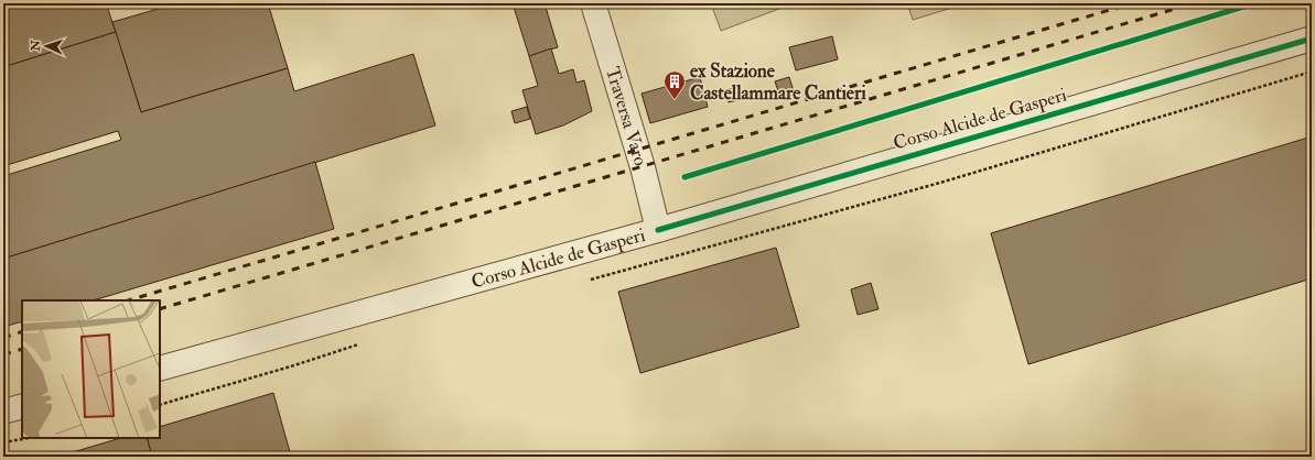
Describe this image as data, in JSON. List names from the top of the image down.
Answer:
{
  "streets": {
    "street": ["Traversa Varo", "Corso Alcide de Gasperi"]
  },
  "crossings": [
    ["Traversa Varo", "Corso Alcide de Gasperi"]
  ],
  "places": {
    "building": ["ex Stazione Castellammare Cantieri"]
  },
  "north": "left"
}
